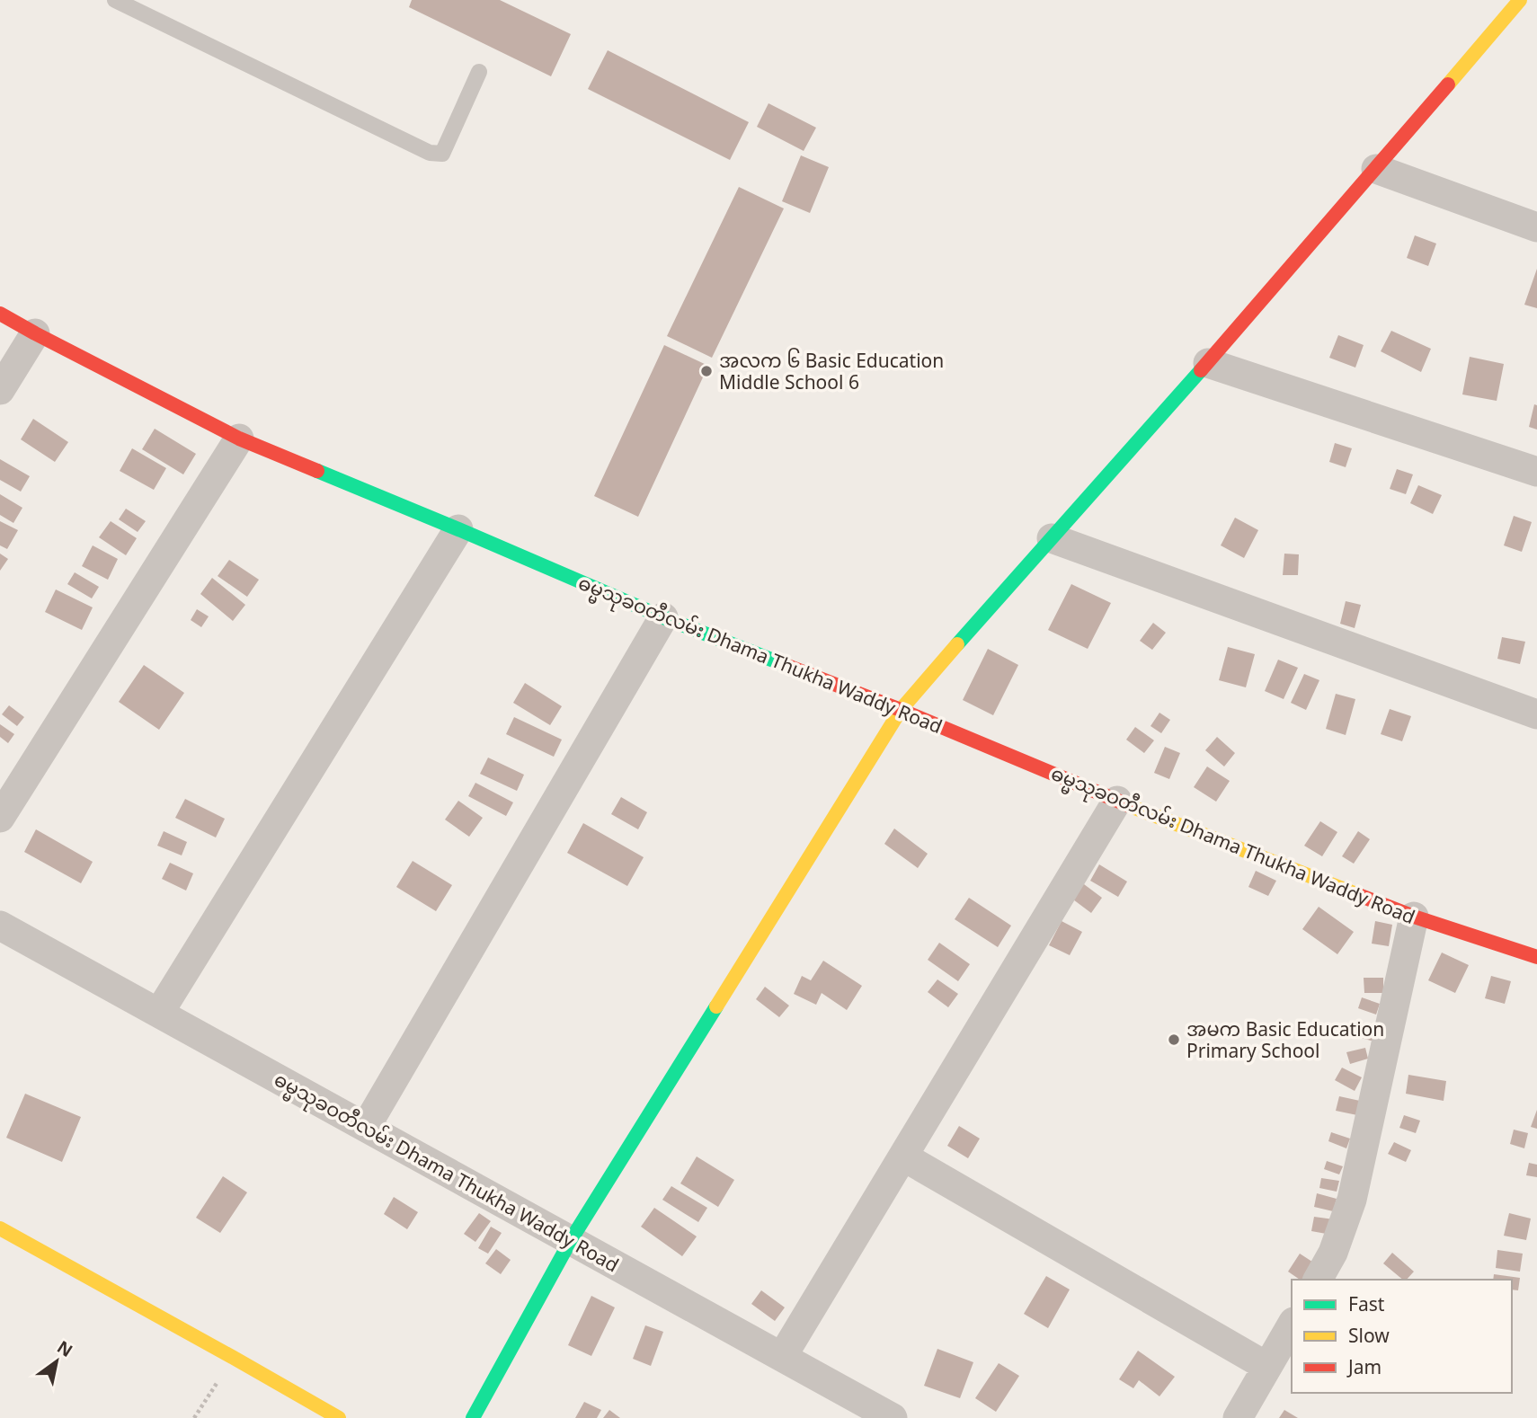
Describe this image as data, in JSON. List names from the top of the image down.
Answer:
{
  "streets": {
    "street": ["ဓမ္မသုခဝတီလမ်း Dhama Thukha Waddy Road"]
  },
  "places": ["အလက ၆ Basic Education Middle School 6", "အမက Basic Education Primary School"],
  "legend": ["Fast", "Slow", "Jam"],
  "north": "top right"
}
